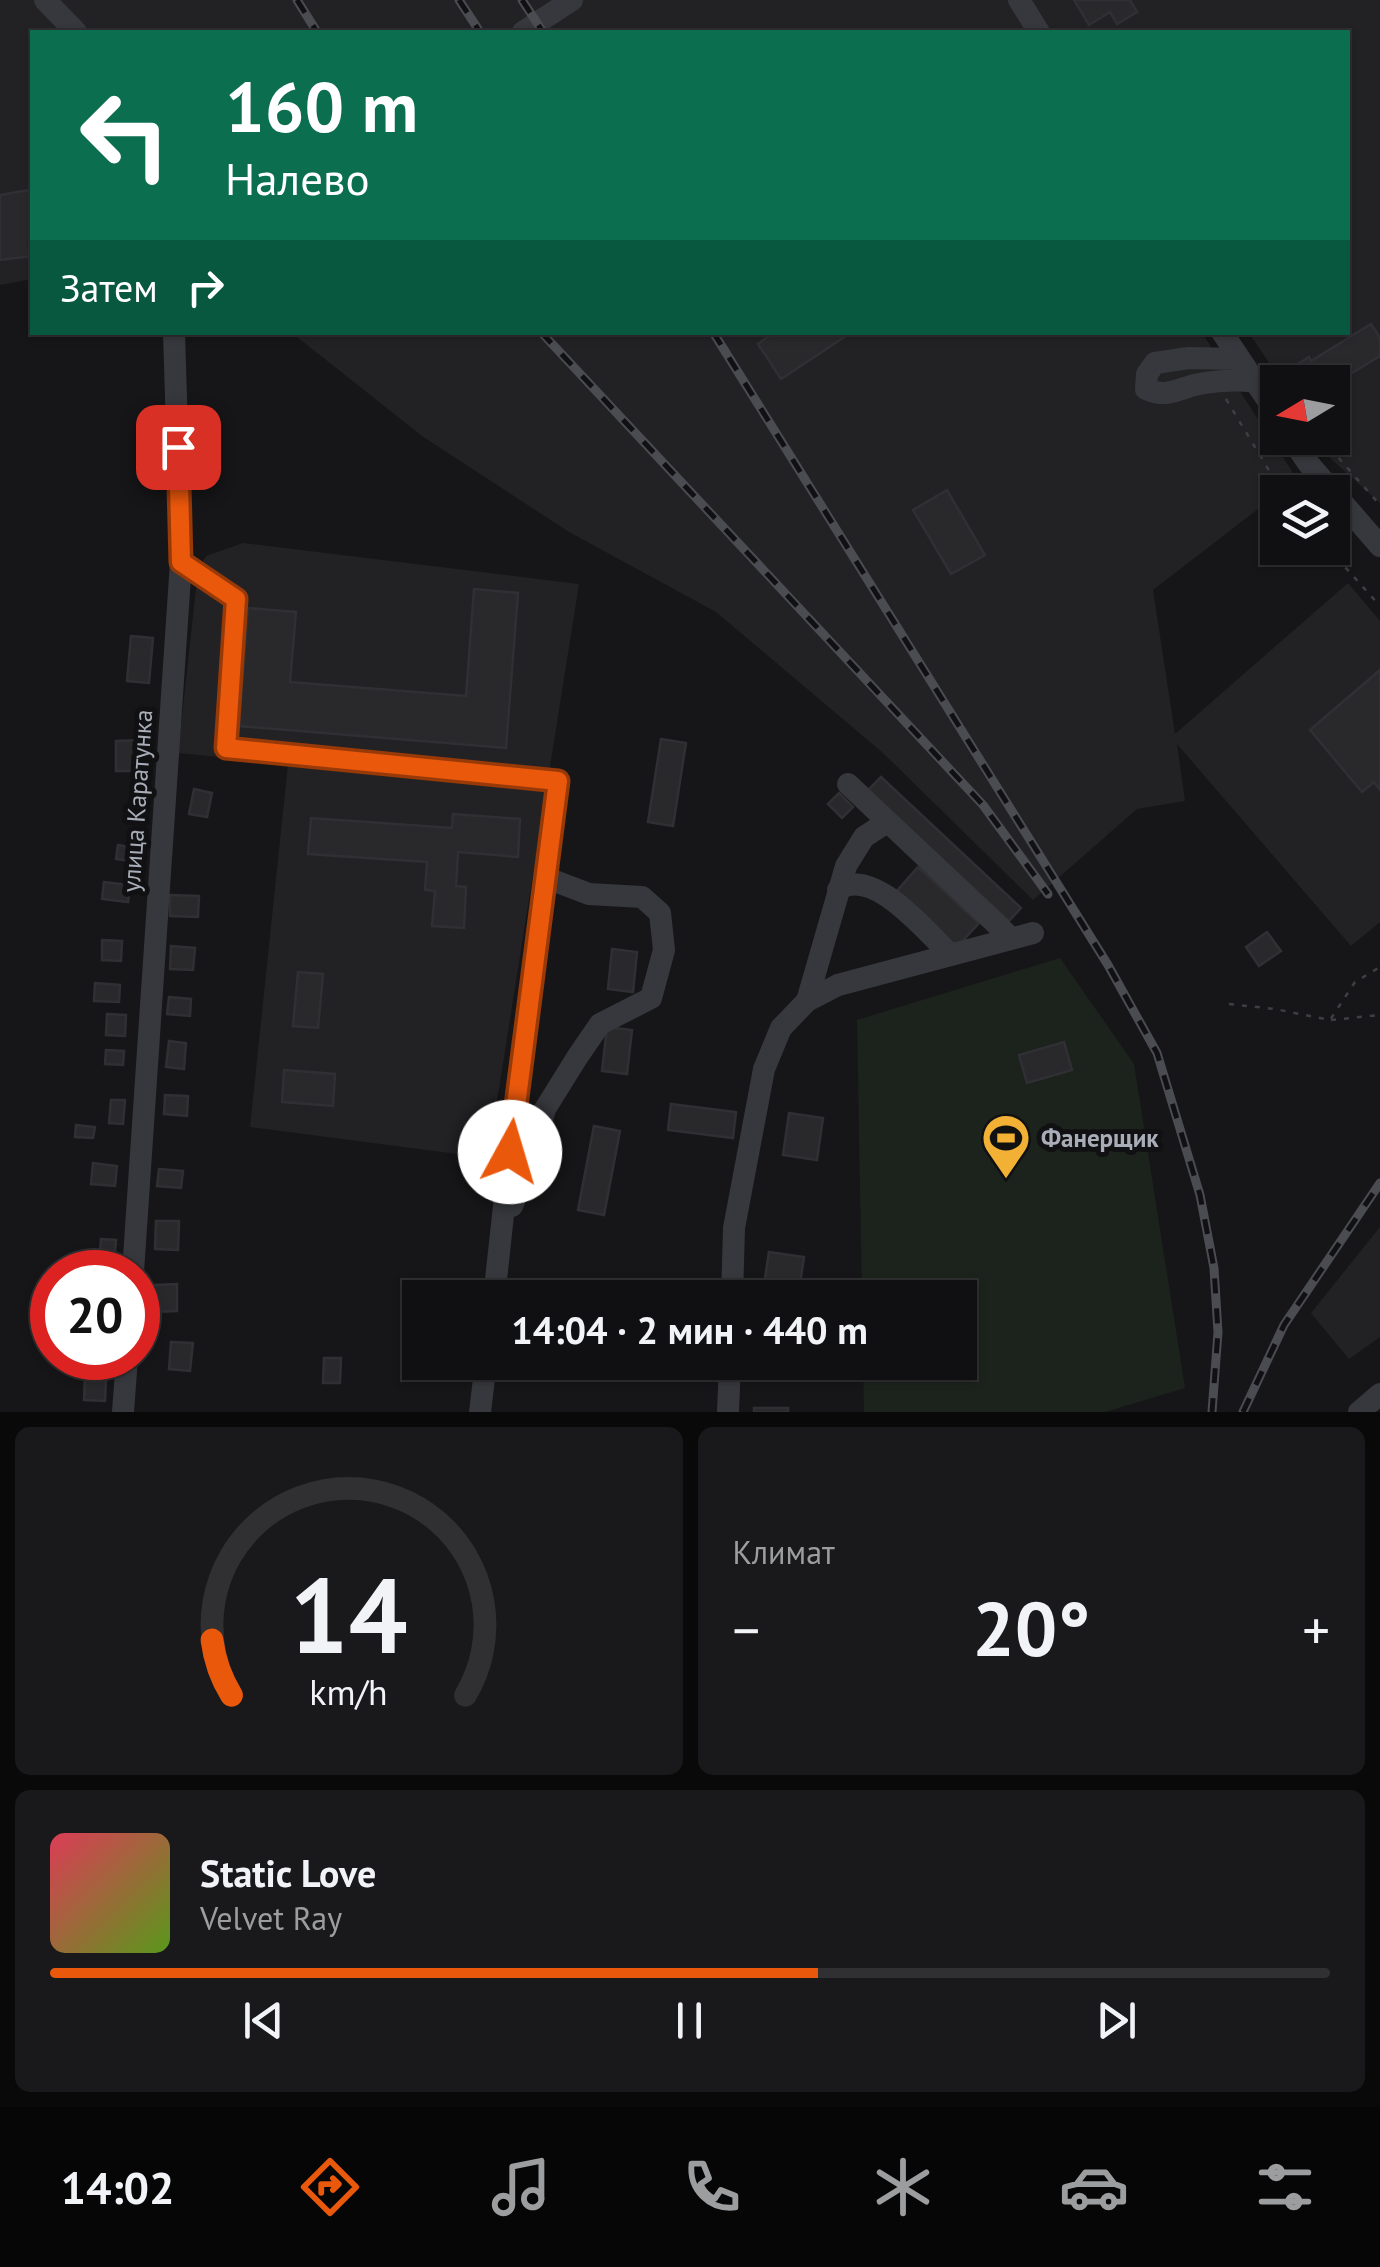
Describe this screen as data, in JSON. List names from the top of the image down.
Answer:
{
  "streets": {
    "street": ["улица Каратунка"]
  },
  "places": {
    "sports": ["Фанерщик"]
  },
  "north": "left",
  "page": {
    "turn": ["160 m", "Налево"],
    "then": "Затем",
    "limit": "20",
    "trip": "14:04 · 2 мин · 440 m",
    "tile": "Климат",
    "heat": ["−", "20°", "+"],
    "song": ["Static Love", "Velvet Ray"],
    "tabs": "14:02",
    "gauge": ["14", "km/h"]
  }
}
